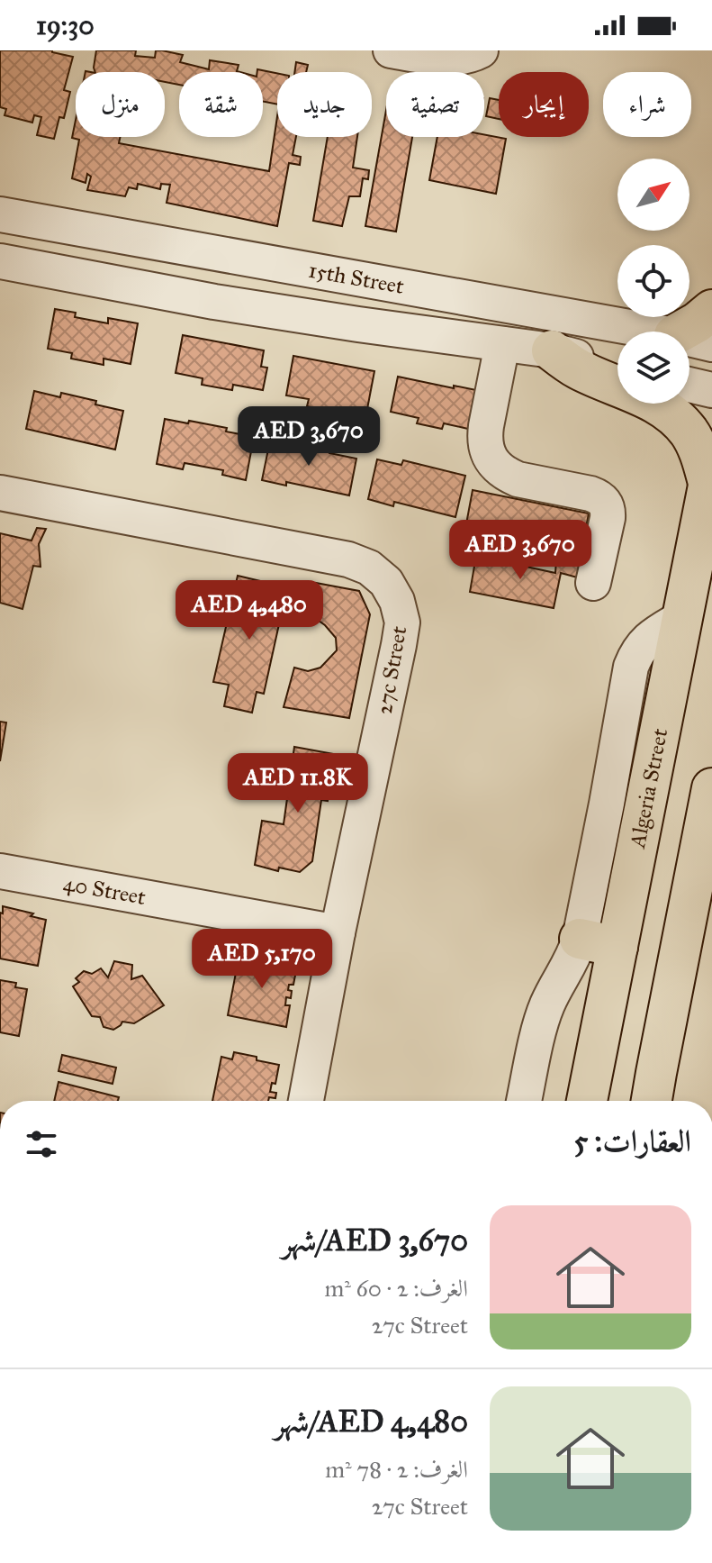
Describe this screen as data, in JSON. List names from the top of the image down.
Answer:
{
  "streets": {
    "main road": ["Algeria Street"],
    "street": ["15th Street", "27c Street", "40 Street"]
  },
  "crossings": [
    ["27c Street", "40 Street"]
  ],
  "north": "top right",
  "page": {
    "status": "19:30",
    "chip": [
      "شراء",
      "إيجار",
      "تصفية",
      "جديد",
      "شقة",
      "منزل"
    ],
    "price": [
      "AED 3,670",
      "AED 3,670",
      "AED 4,480",
      "AED 11.8K",
      "AED 5,170"
    ],
    "heading": "العقارات: 5",
    "list": [
      {
        "name": "AED 3,670/شهر",
        "note": "الغرف: 2 · 60 m² · 27c Street"
      },
      {
        "name": "AED 4,480/شهر",
        "note": "الغرف: 2 · 78 m² · 27c Street"
      }
    ]
  }
}
